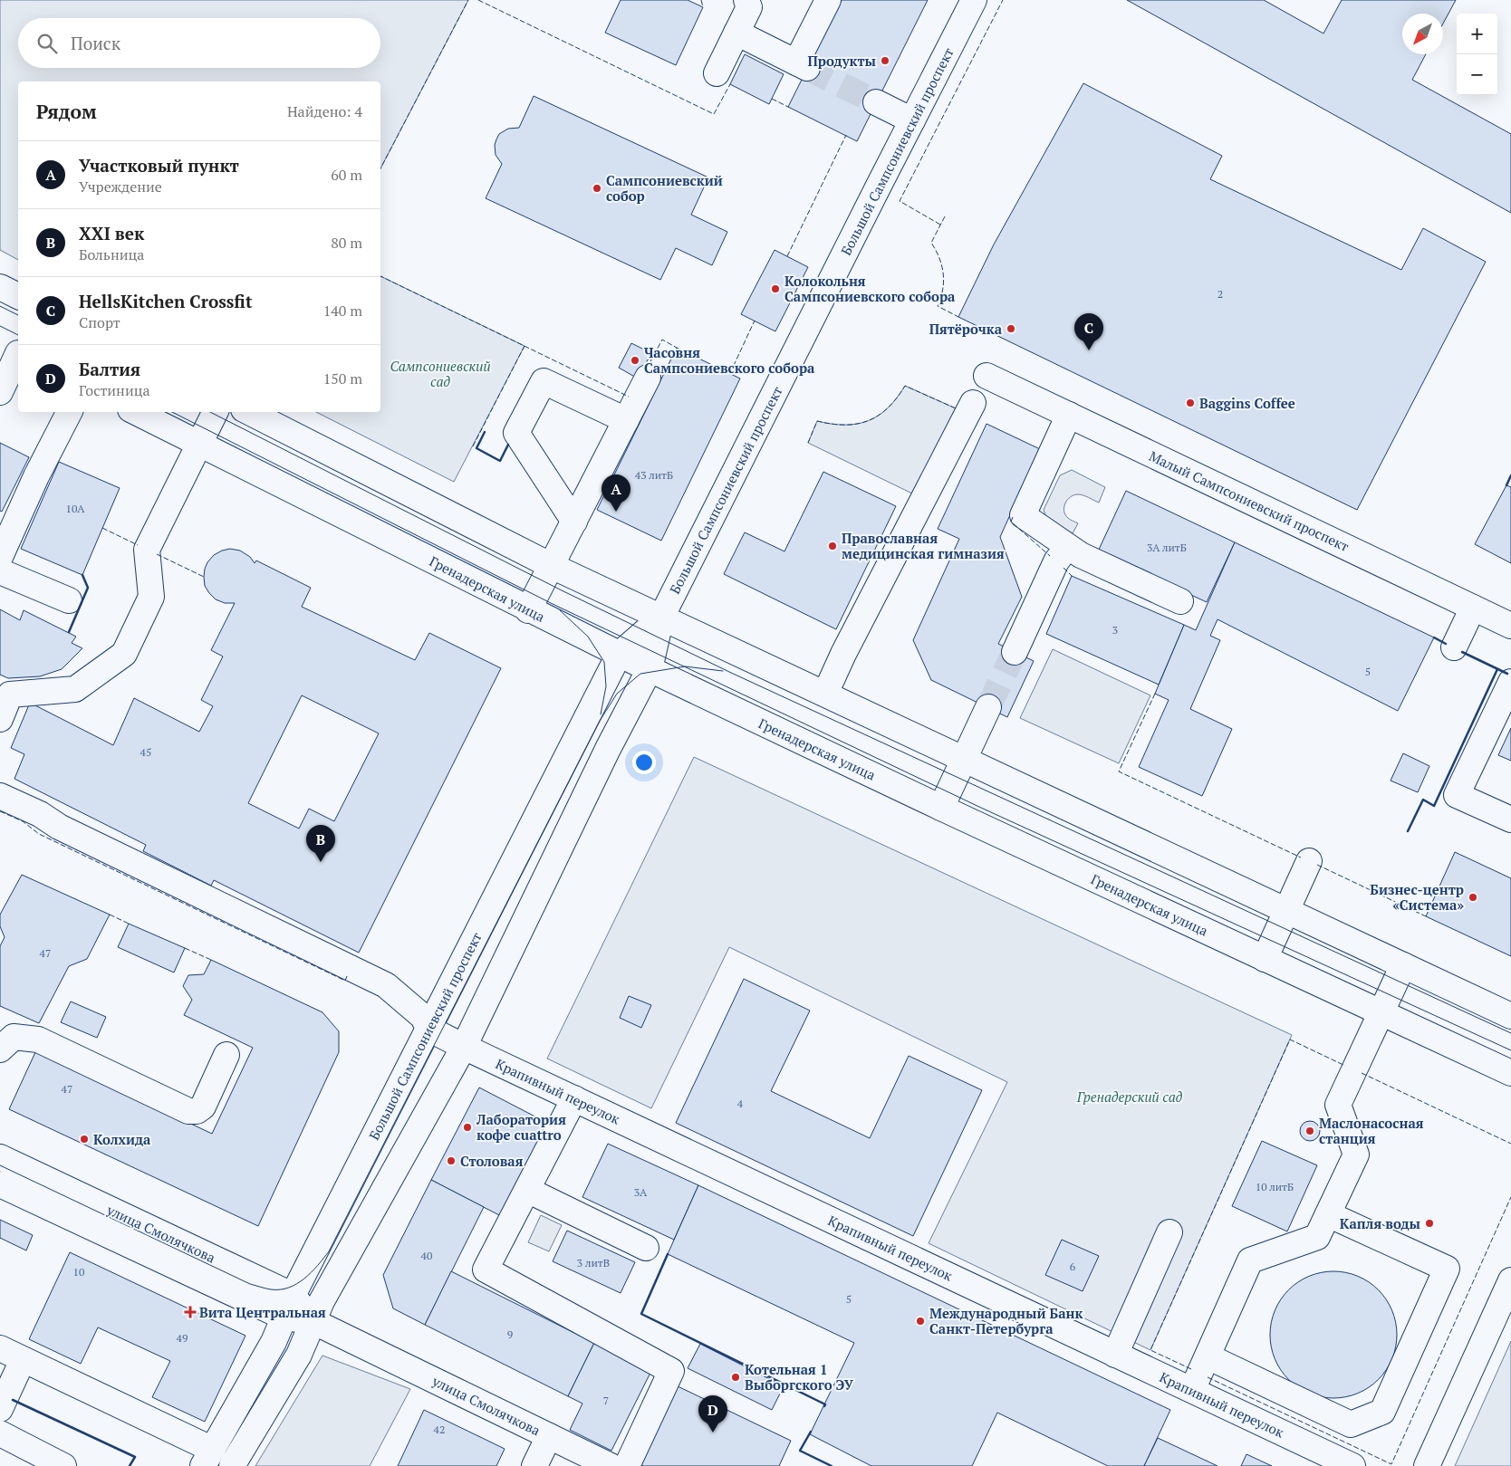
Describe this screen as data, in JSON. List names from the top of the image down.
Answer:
{
  "streets": {
    "street": [
      "Большой Сампсониевский проспект",
      "Малый Сампсониевский проспект",
      "Гренадерская улица",
      "Крапивный переулок",
      "улица Смолячкова"
    ]
  },
  "crossings": [
    ["Большой Сампсониевский проспект", "Гренадерская улица"],
    ["Большой Сампсониевский проспект", "Крапивный переулок"],
    ["Большой Сампсониевский проспект", "улица Смолячкова"]
  ],
  "parks": ["Сампсониевский сад", "Гренадерский сад"],
  "places": {
    "other": [
      "Продукты",
      "Сампсониевский собор",
      "Колокольня Сампсониевского собора",
      "Пятёрочка",
      "Часовня Сампсониевского собора",
      "Baggins Coffee",
      "Православная медицинская гимназия",
      "Бизнес-центр «Система»",
      "Лаборатория кофе cuattro",
      "Маслонасосная станция",
      "Колхида",
      "Столовая",
      "Капля воды",
      "Международный Банк Санкт-Петербурга",
      "Котельная 1 Выборгского ЭУ"
    ],
    "health": ["Вита Центральная"]
  },
  "house_numbers": [
    "2",
    "43 литБ",
    "10А",
    "3А литБ",
    "3",
    "5",
    "45",
    "47",
    "47",
    "4",
    "10 литБ",
    "3А",
    "40",
    "3 литВ",
    "6",
    "10",
    "5",
    "9",
    "49",
    "7",
    "42"
  ],
  "north": "bottom left",
  "page": {
    "map_buttons": ["+", "−"],
    "search": "Поиск",
    "heading": ["Рядом", "Найдено: 4"],
    "list": [
      {
        "mark": "A",
        "name": "Участковый пункт",
        "note": "Учреждение",
        "value": "60 m"
      },
      {
        "mark": "B",
        "name": "XXI век",
        "note": "Больница",
        "value": "80 m"
      },
      {
        "mark": "C",
        "name": "HellsKitchen Crossfit",
        "note": "Спорт",
        "value": "140 m"
      },
      {
        "mark": "D",
        "name": "Балтия",
        "note": "Гостиница",
        "value": "150 m"
      }
    ],
    "pins": [
      "C",
      "A",
      "B",
      "D"
    ]
  }
}
